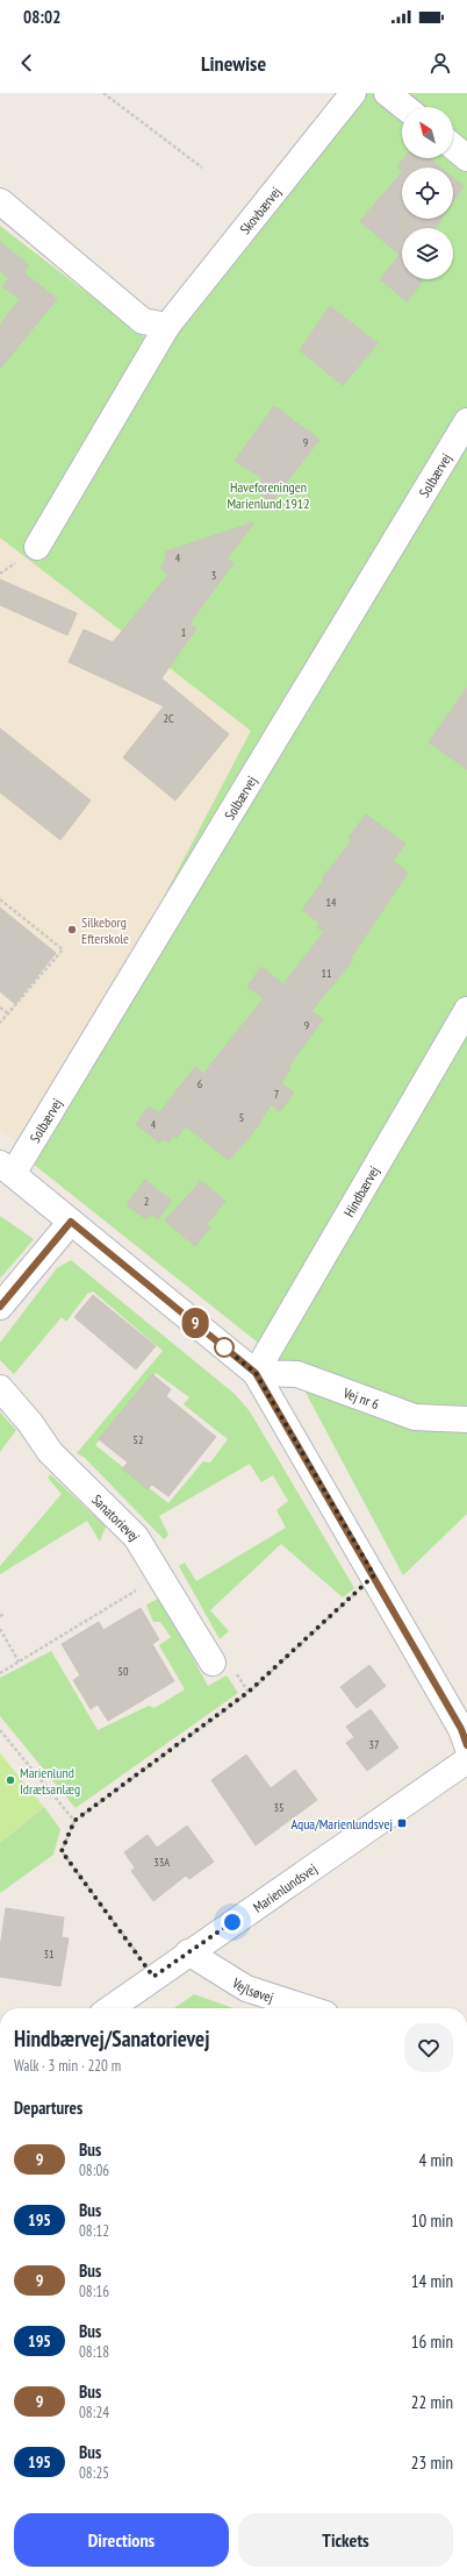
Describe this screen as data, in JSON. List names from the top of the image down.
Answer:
{
  "streets": {
    "street": [
      "Skovbærvej",
      "Solbærvej",
      "Hindbærvej",
      "Vej nr 6",
      "Sanatorievej",
      "Marienlundsvej",
      "Vejlsøvej"
    ]
  },
  "crossings": [
    ["Hindbærvej", "Vej nr 6"],
    ["Marienlundsvej", "Vejlsøvej"]
  ],
  "parks": ["Haveforeningen Marienlund 1912"],
  "places": {
    "other": ["Silkeborg Efterskole", "Marienlund Idrætsanlæg"],
    "transit": ["Aqua/Marienlundsvej"]
  },
  "lines": ["bus line 9"],
  "house_numbers": [
    "9",
    "4",
    "3",
    "1",
    "2C",
    "14",
    "11",
    "9",
    "6",
    "7",
    "5",
    "4",
    "2",
    "52",
    "50",
    "37",
    "35",
    "33A",
    "31"
  ],
  "north": "top left",
  "page": {
    "status": "08:02",
    "header": "Linewise",
    "on_map": "9",
    "heading": [
      ["Hindbærvej/Sanatorievej", "Walk · 3 min · 220 m"],
      "Departures"
    ],
    "list": [
      {
        "mark": "9",
        "name": "Bus",
        "note": "08:06",
        "value": "4 min"
      },
      {
        "mark": "195",
        "name": "Bus",
        "note": "08:12",
        "value": "10 min"
      },
      {
        "mark": "9",
        "name": "Bus",
        "note": "08:16",
        "value": "14 min"
      },
      {
        "mark": "195",
        "name": "Bus",
        "note": "08:18",
        "value": "16 min"
      },
      {
        "mark": "9",
        "name": "Bus",
        "note": "08:24",
        "value": "22 min"
      },
      {
        "mark": "195",
        "name": "Bus",
        "note": "08:25",
        "value": "23 min"
      }
    ],
    "buttons": ["Directions", "Tickets"]
  }
}
